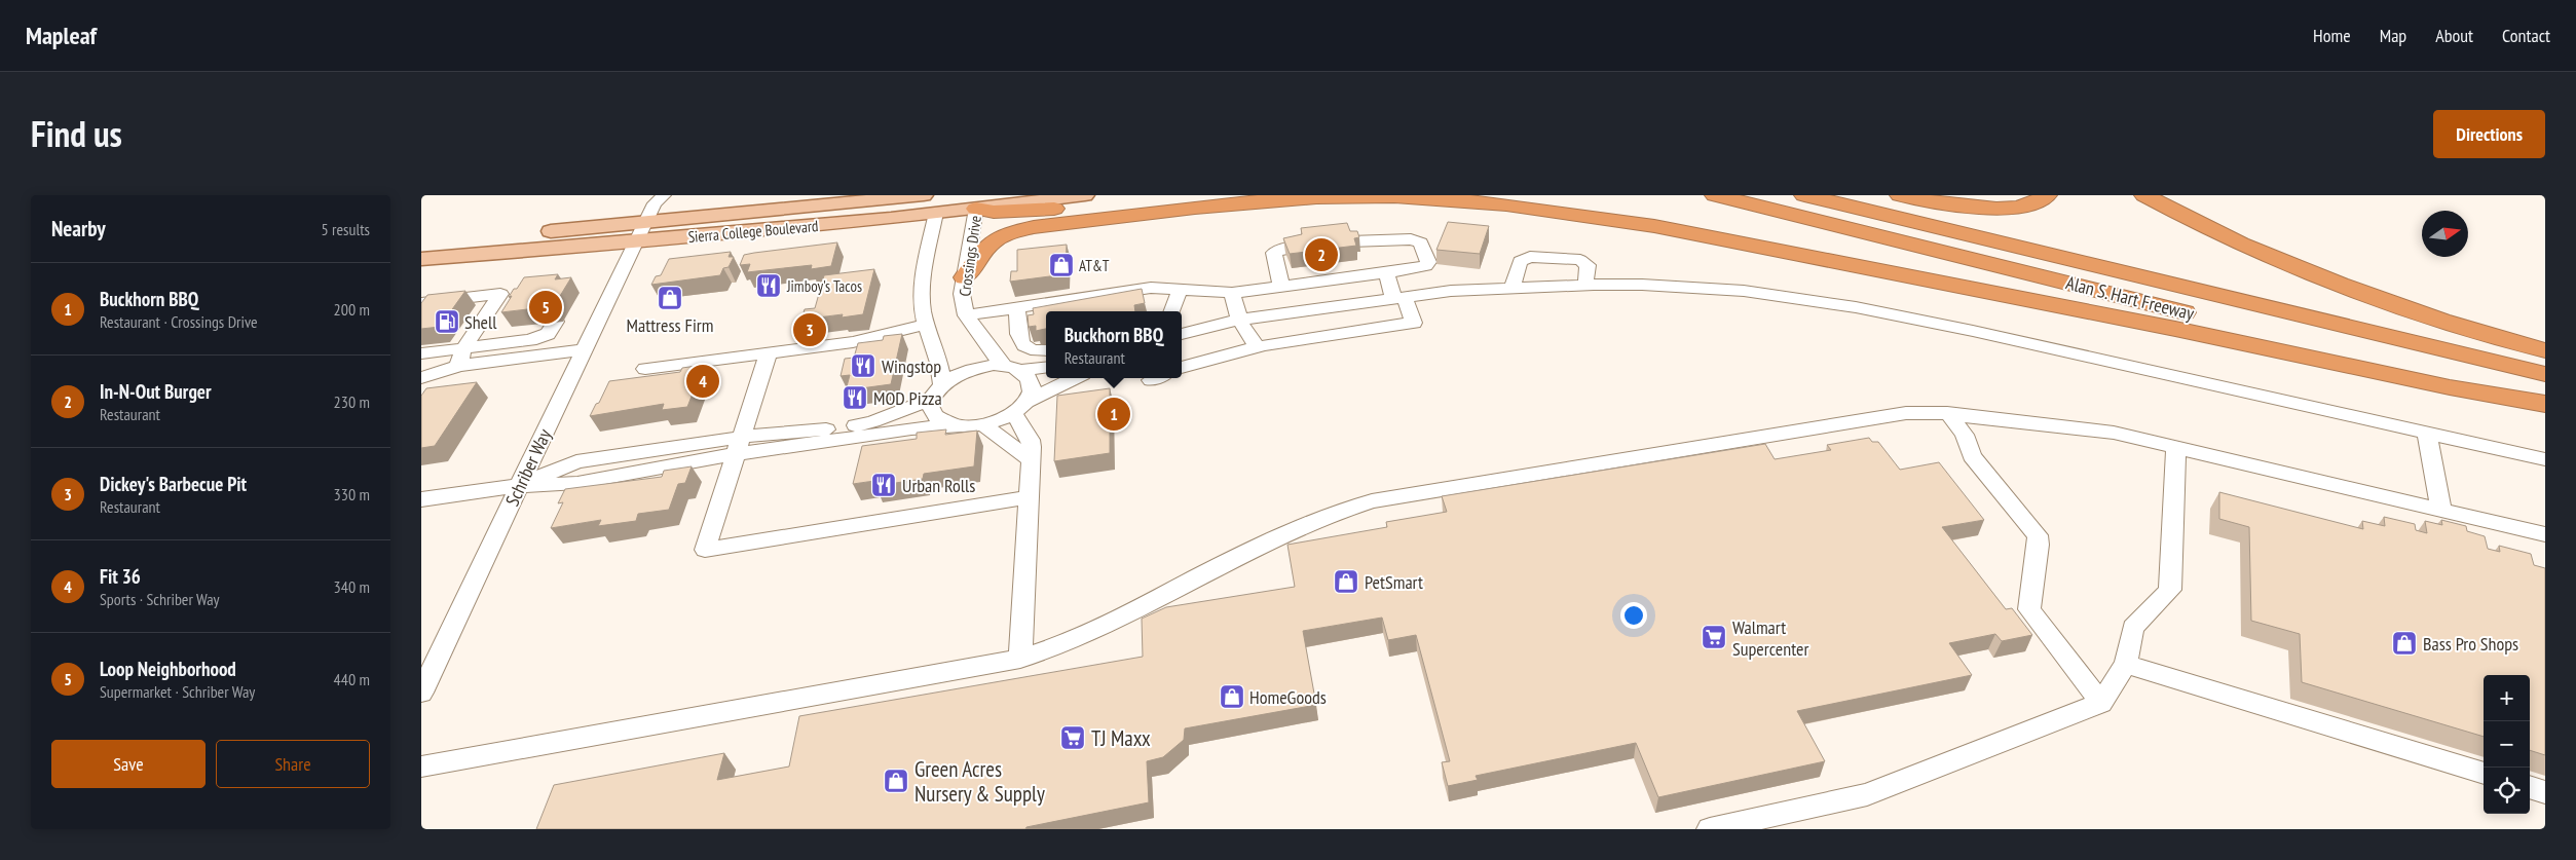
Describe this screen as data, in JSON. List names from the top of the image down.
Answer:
{
  "streets": {
    "highway": ["Alan S. Hart Freeway"],
    "main road": ["Sierra College Boulevard"],
    "street": ["Crossings Drive", "Schriber Way"]
  },
  "crossings": [
    ["Sierra College Boulevard", "Crossings Drive"],
    ["Sierra College Boulevard", "Schriber Way"]
  ],
  "places": {
    "shop": [
      "AT&T",
      "Mattress Firm",
      "PetSmart",
      "Bass Pro Shops",
      "HomeGoods",
      "Green Acres Nursery & Supply"
    ],
    "restaurant": [
      "Jimboy's Tacos",
      "Wingstop",
      "MOD Pizza",
      "Urban Rolls"
    ],
    "fuel station": ["Shell"],
    "supermarket": ["Walmart Supercenter", "TJ Maxx"]
  },
  "north": "right",
  "page": {
    "header": "Mapleaf",
    "nav": [
      "Home",
      "Map",
      "About",
      "Contact"
    ],
    "title": "Find us",
    "buttons": [
      "Directions",
      ["Save", "Share"]
    ],
    "heading": ["Nearby", "5 results"],
    "pins": [
      "2",
      "5",
      "3",
      "4",
      "1"
    ],
    "list": [
      {
        "mark": "1",
        "name": "Buckhorn BBQ",
        "note": "Restaurant · Crossings Drive",
        "value": "200 m"
      },
      {
        "mark": "2",
        "name": "In-N-Out Burger",
        "note": "Restaurant",
        "value": "230 m"
      },
      {
        "mark": "3",
        "name": "Dickey's Barbecue Pit",
        "note": "Restaurant",
        "value": "330 m"
      },
      {
        "mark": "4",
        "name": "Fit 36",
        "note": "Sports · Schriber Way",
        "value": "340 m"
      },
      {
        "mark": "5",
        "name": "Loop Neighborhood",
        "note": "Supermarket · Schriber Way",
        "value": "440 m"
      }
    ],
    "popup": ["Buckhorn BBQ", "Restaurant"],
    "map_buttons": ["+", "−"]
  }
}
